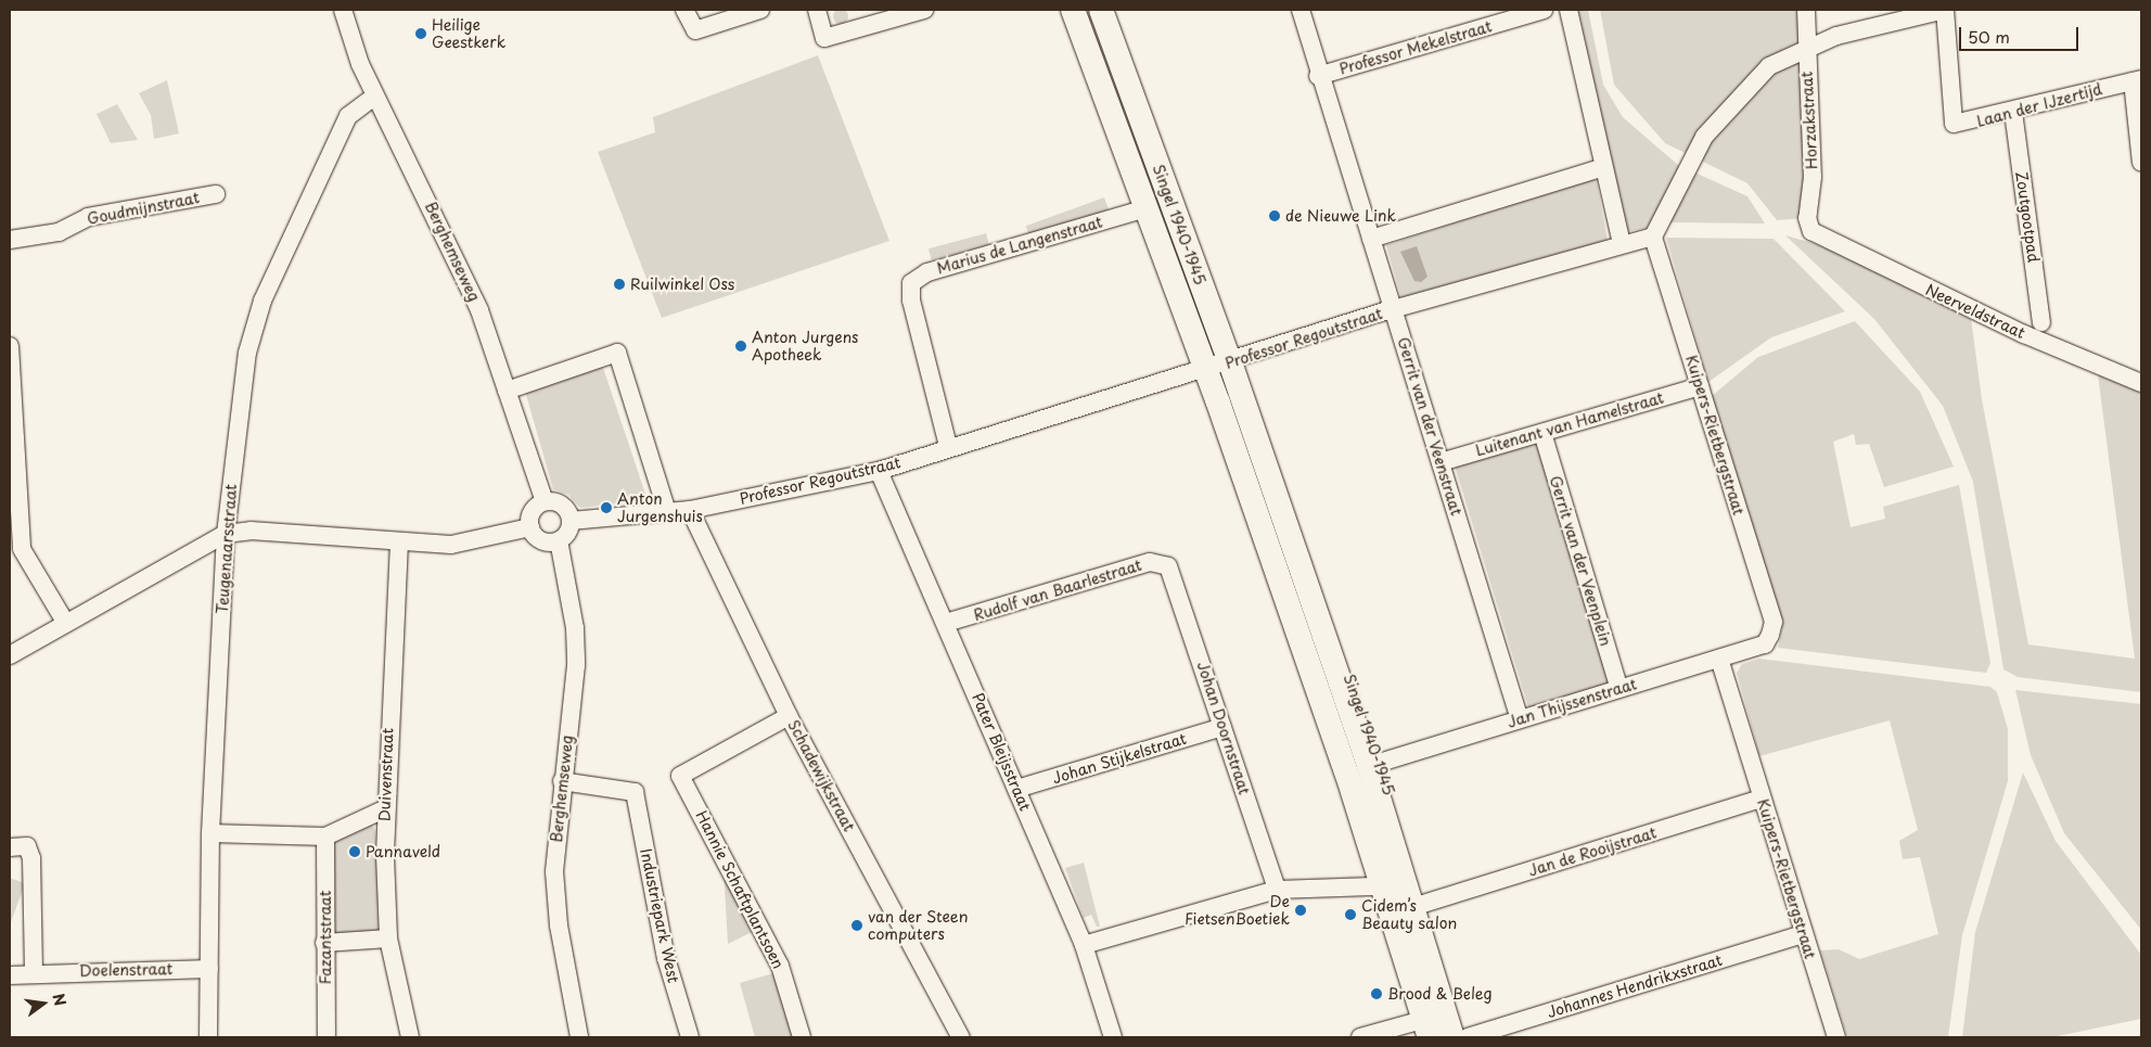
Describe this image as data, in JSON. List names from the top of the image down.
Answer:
{
  "streets": {
    "main road": ["Singel 1940-1945"],
    "street": [
      "Professor Mekelstraat",
      "Laan der IJzertijd",
      "Horzakstraat",
      "Goudmijnstraat",
      "Zoutgootpad",
      "Marius de Langenstraat",
      "Berghemseweg",
      "Neerveldstraat",
      "Professor Regoutstraat",
      "Luitenant van Hamelstraat",
      "Gerrit van der Veenstraat",
      "Kuipers-Rietbergstraat",
      "Teugenaarsstraat",
      "Gerrit van der Veenplein",
      "Rudolf van Baarlestraat",
      "Jan Thijssenstraat",
      "Johan Doornstraat",
      "Pater Bleijsstraat",
      "Johan Stijkelstraat",
      "Duivenstraat",
      "Schadewijkstraat",
      "Jan de Rooijstraat",
      "Hannie Schaftplantsoen",
      "Industriepark West",
      "Fazantstraat",
      "Doelenstraat",
      "Johannes Hendrikxstraat"
    ]
  },
  "crossings": [
    ["Professor Mekelstraat", "Gerrit van der Veenstraat"],
    ["Laan der IJzertijd", "Zoutgootpad"],
    ["Horzakstraat", "Neerveldstraat"],
    ["Singel 1940-1945", "Marius de Langenstraat"],
    ["Singel 1940-1945", "Professor Regoutstraat"],
    ["Singel 1940-1945", "Jan Thijssenstraat"],
    ["Singel 1940-1945", "Jan de Rooijstraat"],
    ["Singel 1940-1945", "Johannes Hendrikxstraat"],
    ["Marius de Langenstraat", "Professor Regoutstraat"],
    ["Berghemseweg", "Professor Regoutstraat"],
    ["Berghemseweg", "Teugenaarsstraat"],
    ["Berghemseweg", "Industriepark West"],
    ["Professor Regoutstraat", "Gerrit van der Veenstraat"],
    ["Professor Regoutstraat", "Kuipers-Rietbergstraat"],
    ["Professor Regoutstraat", "Pater Bleijsstraat"],
    ["Professor Regoutstraat", "Schadewijkstraat"],
    ["Luitenant van Hamelstraat", "Gerrit van der Veenstraat"],
    ["Luitenant van Hamelstraat", "Kuipers-Rietbergstraat"],
    ["Luitenant van Hamelstraat", "Gerrit van der Veenplein"],
    ["Gerrit van der Veenstraat", "Jan Thijssenstraat"],
    ["Kuipers-Rietbergstraat", "Jan Thijssenstraat"],
    ["Kuipers-Rietbergstraat", "Jan de Rooijstraat"],
    ["Kuipers-Rietbergstraat", "Johannes Hendrikxstraat"],
    ["Teugenaarsstraat", "Doelenstraat"],
    ["Gerrit van der Veenplein", "Jan Thijssenstraat"],
    ["Rudolf van Baarlestraat", "Johan Doornstraat"],
    ["Rudolf van Baarlestraat", "Pater Bleijsstraat"],
    ["Johan Doornstraat", "Johan Stijkelstraat"],
    ["Pater Bleijsstraat", "Johan Stijkelstraat"],
    ["Schadewijkstraat", "Hannie Schaftplantsoen"]
  ],
  "places": [
    "Heilige Geestkerk",
    "de Nieuwe Link",
    "Ruilwinkel Oss",
    "Anton Jurgens Apotheek",
    "Anton Jurgenshuis",
    "Pannaveld",
    "De FietsenBoetiek",
    "Cidem’s Beauty salon",
    "van der Steen computers",
    "Brood & Beleg"
  ],
  "scale_bar": "50 m",
  "north": "right"
}
